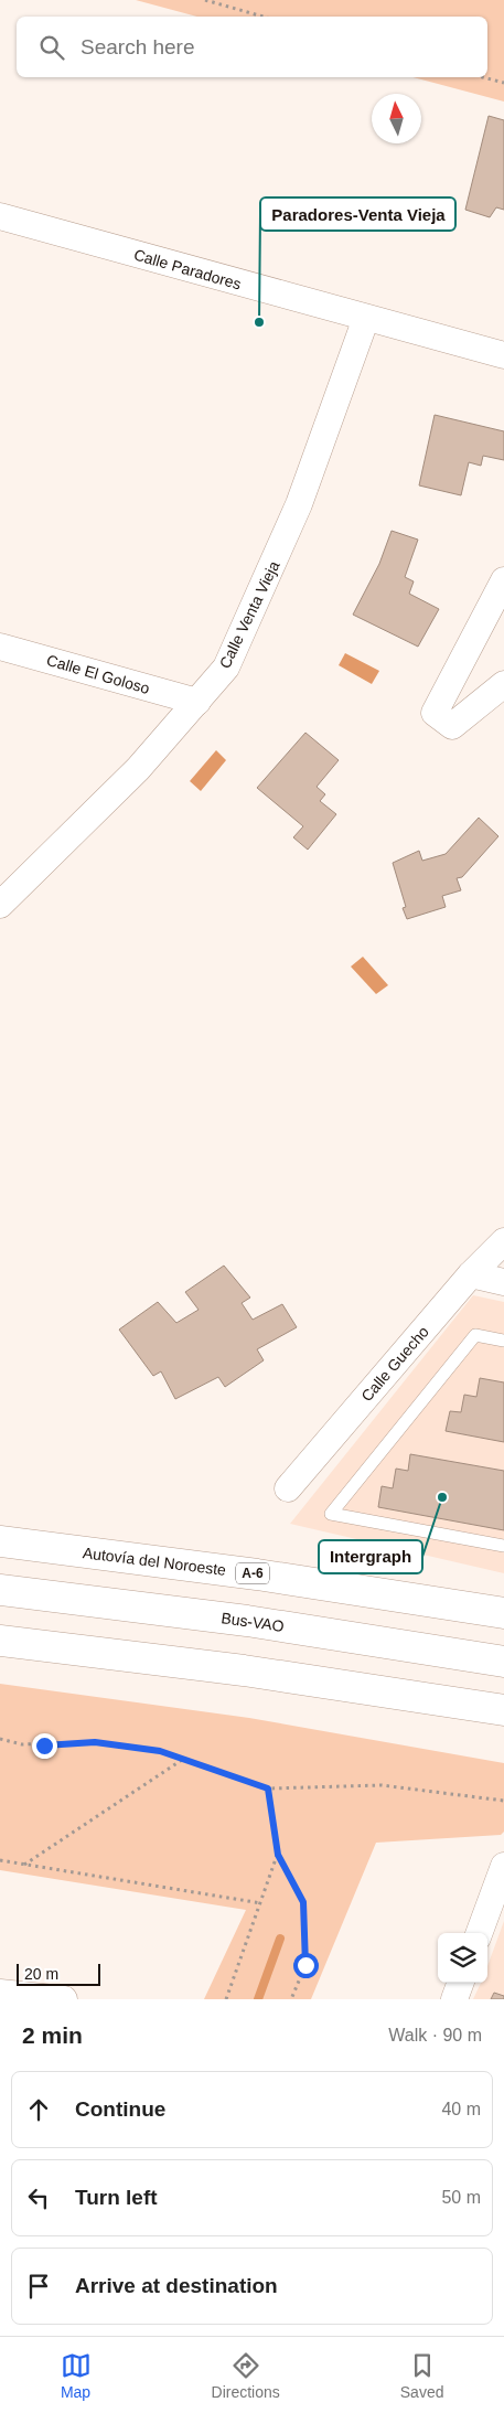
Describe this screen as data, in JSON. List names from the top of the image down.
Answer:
{
  "streets": {
    "highway": ["Autovía del Noroeste", "A-6", "Bus-VAO"],
    "street": [
      "Calle Paradores",
      "Calle Venta Vieja",
      "Calle El Goloso",
      "Calle Guecho"
    ]
  },
  "crossings": [
    ["Calle Paradores", "Calle Venta Vieja"],
    ["Calle Venta Vieja", "Calle El Goloso"]
  ],
  "places": ["Paradores-Venta Vieja", "Intergraph"],
  "scale_bar": "20 m",
  "north": "top",
  "page": {
    "search": "Search here",
    "scale": "20 m",
    "heading": ["2 min", "Walk · 90 m"],
    "list": [
      ["Continue", "40 m"],
      ["Turn left", "50 m"],
      "Arrive at destination"
    ],
    "nav": ["Map", "Directions", "Saved"]
  }
}
